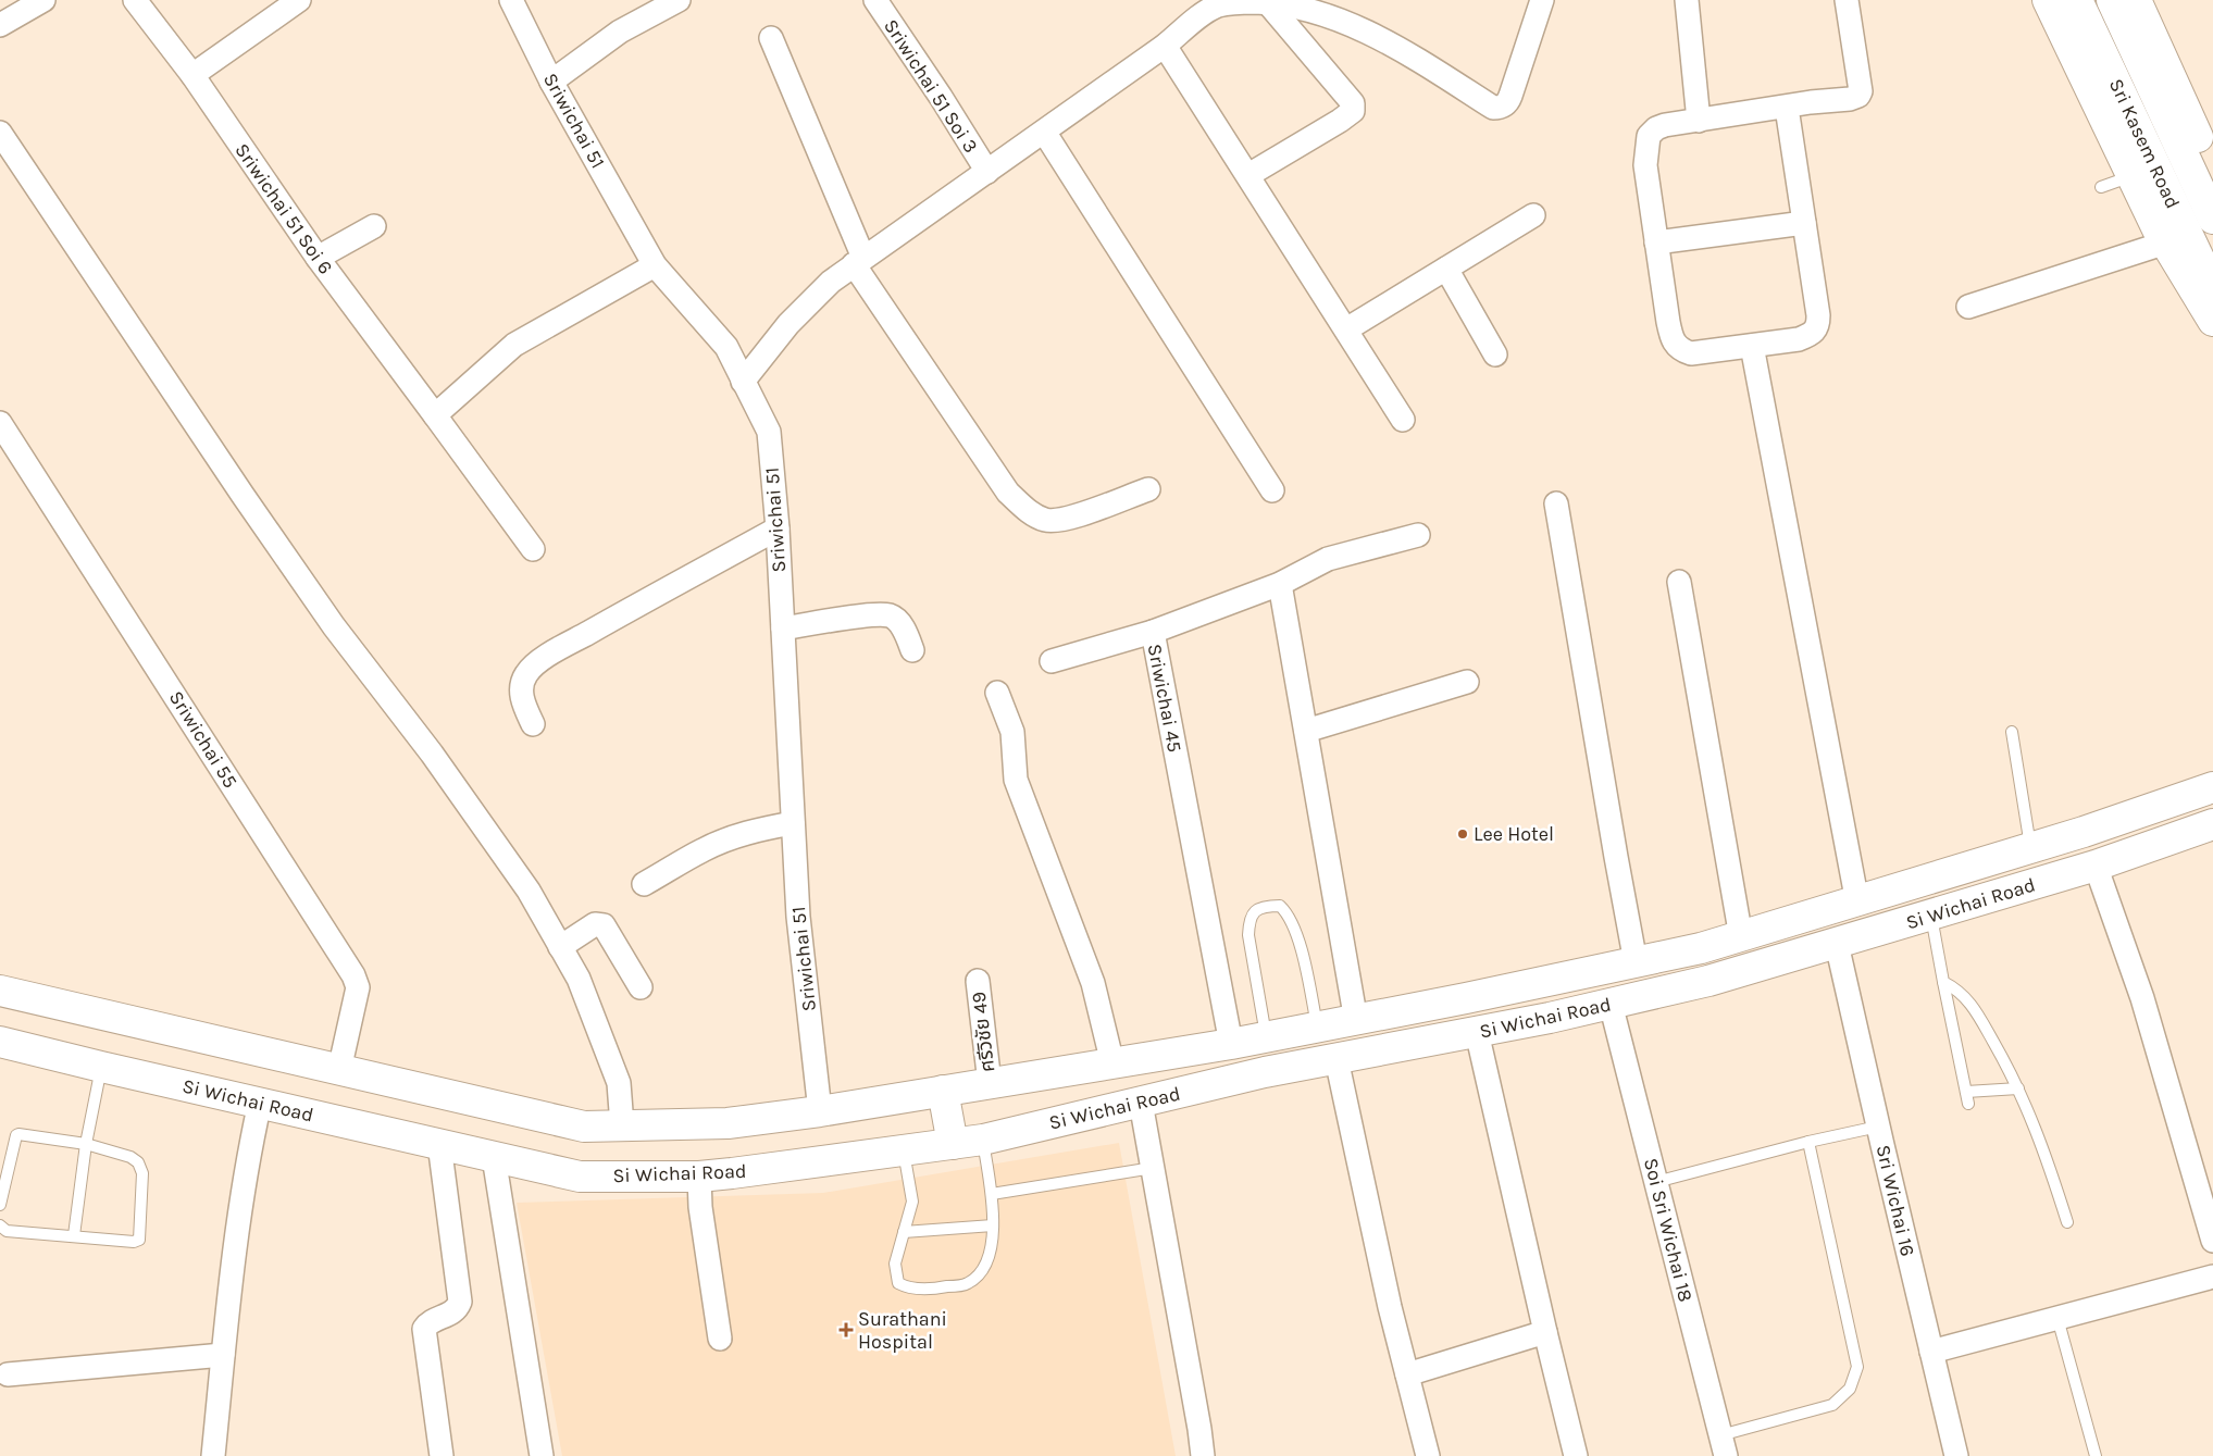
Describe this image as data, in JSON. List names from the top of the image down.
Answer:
{
  "streets": {
    "main road": ["Sri Kasem Road", "Si Wichai Road"],
    "street": [
      "Sriwichai 51 Soi 3",
      "Sriwichai 51",
      "Sriwichai 51 Soi 6",
      "Sriwichai 45",
      "Sriwichai 55",
      "ศรีวิชัย 49",
      "Sri Wichai 16",
      "Soi Sri Wichai 18"
    ]
  },
  "crossings": [
    ["Sriwichai 51", "Si Wichai Road"],
    ["Sriwichai 45", "Si Wichai Road"],
    ["Sriwichai 55", "Si Wichai Road"],
    ["Si Wichai Road", "ศรีวิชัย 49"],
    ["Si Wichai Road", "Sri Wichai 16"],
    ["Si Wichai Road", "Soi Sri Wichai 18"]
  ],
  "places": {
    "other": ["Lee Hotel"],
    "health": ["Surathani Hospital"]
  }
}
